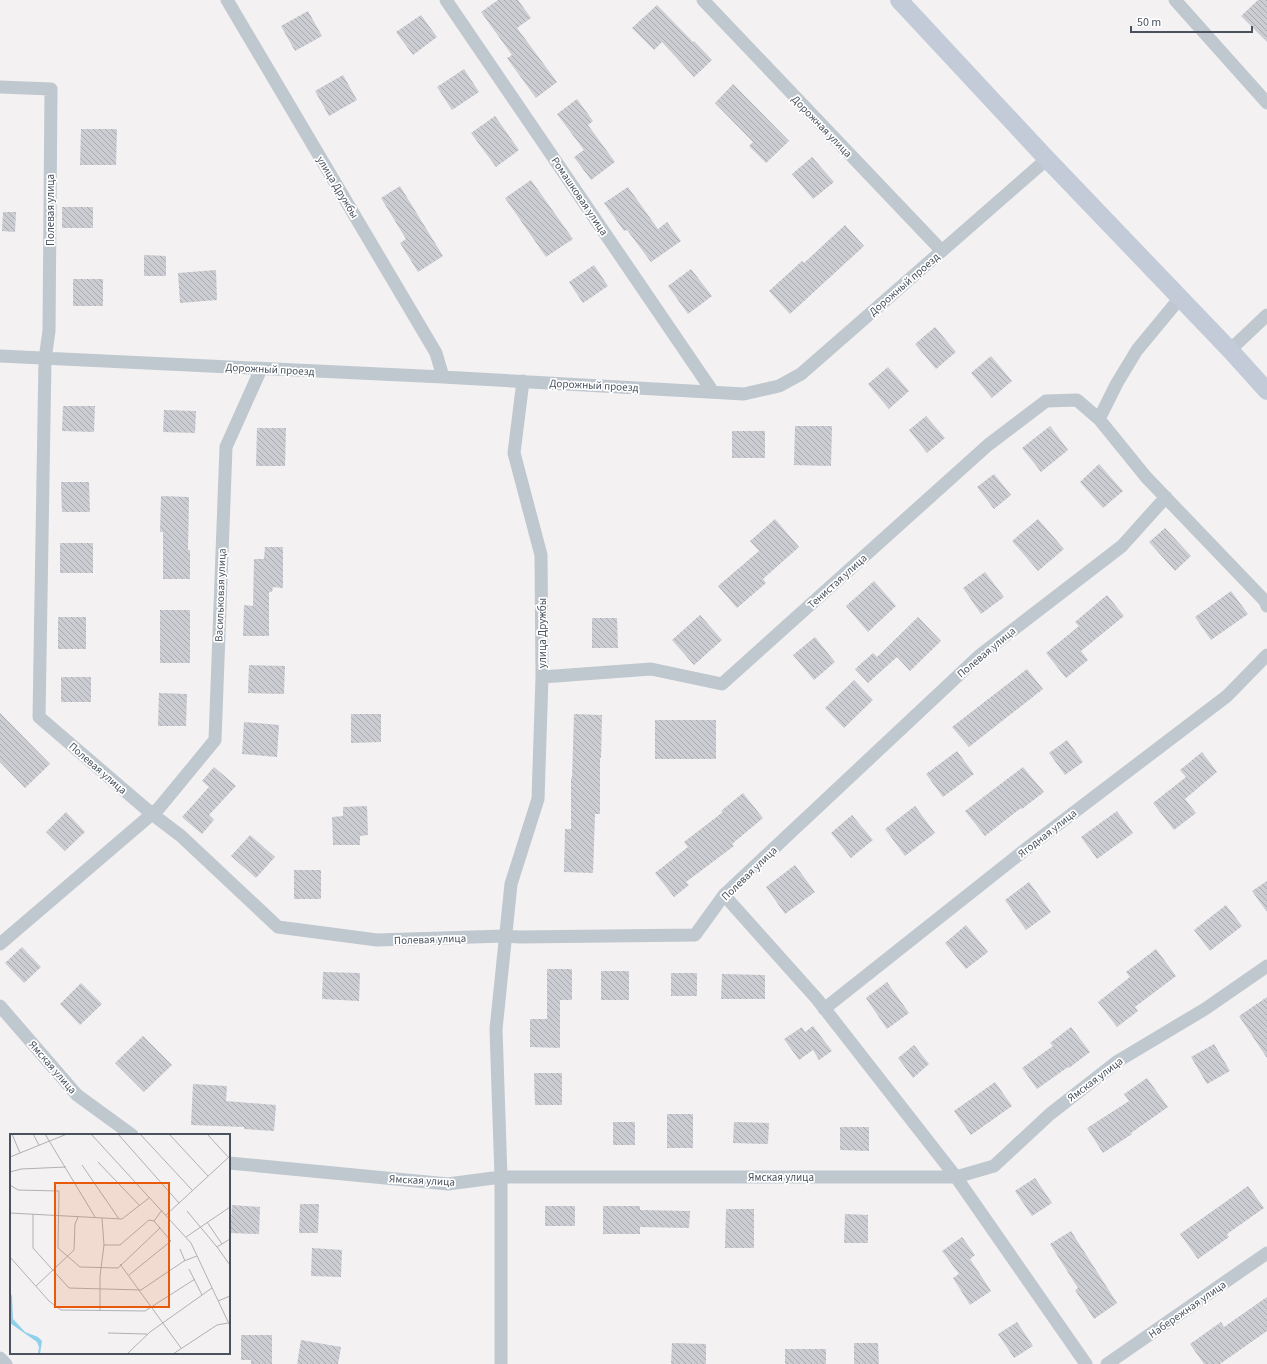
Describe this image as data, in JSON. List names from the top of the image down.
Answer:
{
  "streets": {
    "street": [
      "Дорожная улица",
      "улица Дружбы",
      "Ромашковая улица",
      "Полевая улица",
      "Дорожный проезд",
      "Тенистая улица",
      "Васильковая улица",
      "Ягодная улица",
      "Ямская улица",
      "Набережная улица"
    ]
  },
  "crossings": [
    ["Дорожная улица", "Дорожный проезд"],
    ["улица Дружбы", "Полевая улица"],
    ["улица Дружбы", "Дорожный проезд"],
    ["улица Дружбы", "Тенистая улица"],
    ["улица Дружбы", "Ямская улица"],
    ["Ромашковая улица", "Дорожный проезд"],
    ["Полевая улица", "Дорожный проезд"],
    ["Полевая улица", "Васильковая улица"],
    ["Дорожный проезд", "Васильковая улица"]
  ],
  "scale_bar": "50 m"
}
